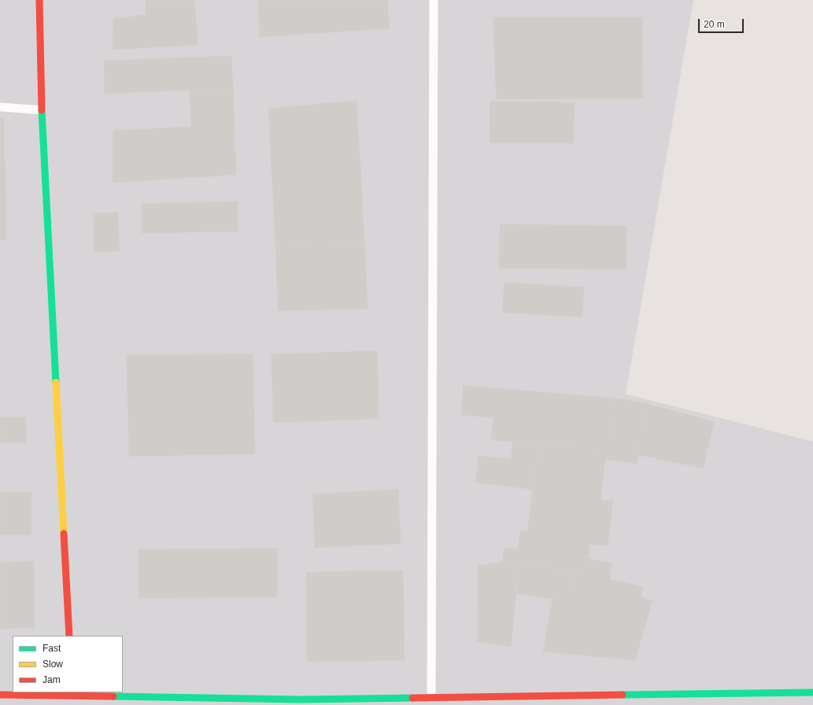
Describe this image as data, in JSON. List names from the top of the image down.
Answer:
{
  "legend": ["Fast", "Slow", "Jam"],
  "scale_bar": "20 m"
}
